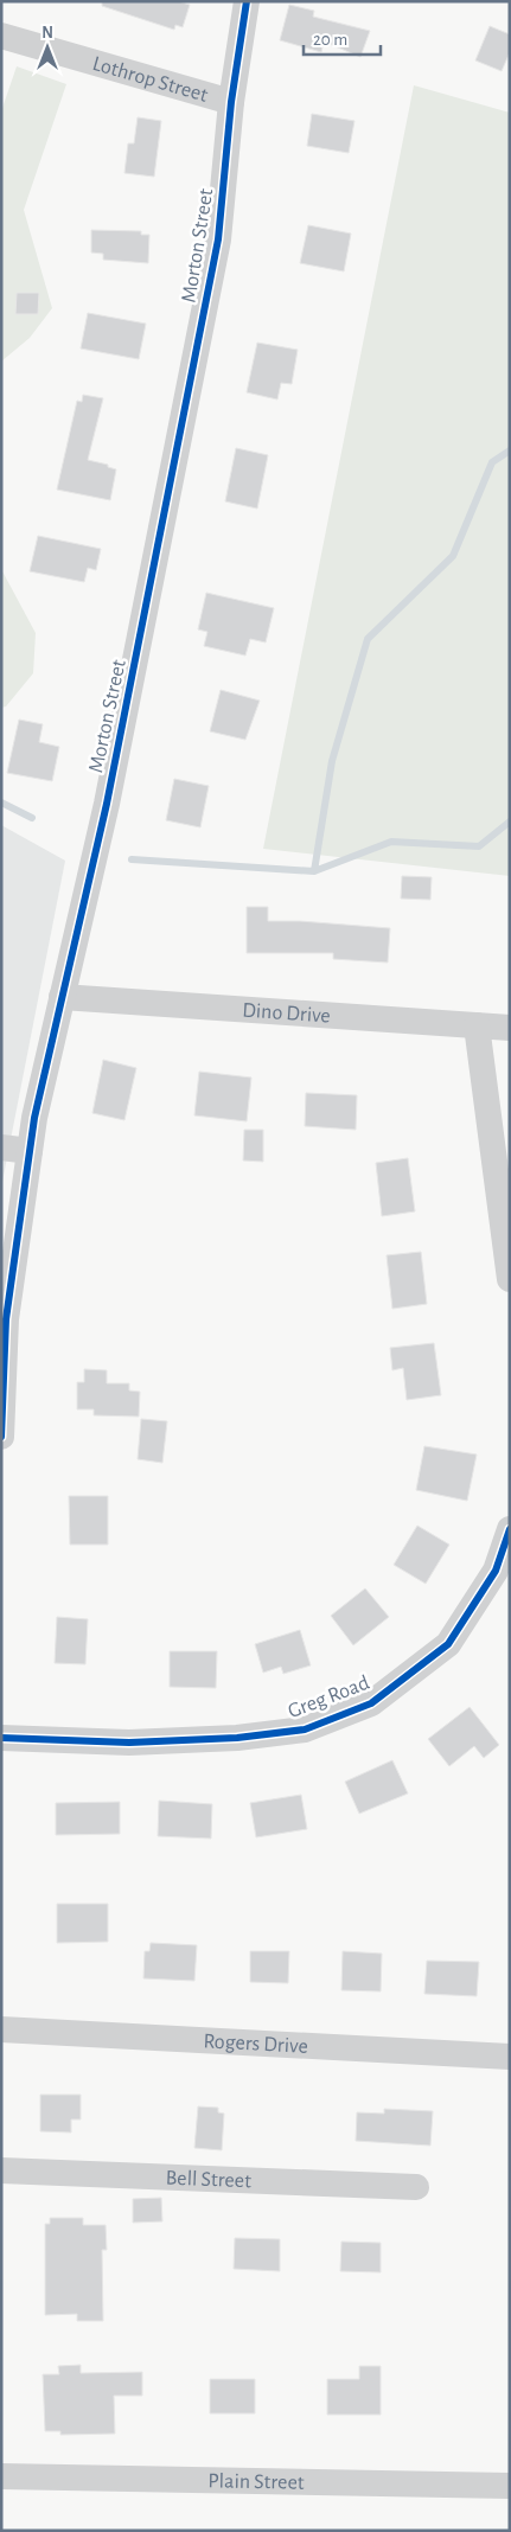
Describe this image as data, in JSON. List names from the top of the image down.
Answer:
{
  "streets": {
    "street": [
      "Lothrop Street",
      "Morton Street",
      "Dino Drive",
      "Greg Road",
      "Rogers Drive",
      "Bell Street",
      "Plain Street"
    ]
  },
  "crossings": [
    ["Lothrop Street", "Morton Street"],
    ["Morton Street", "Dino Drive"]
  ],
  "scale_bar": "20 m",
  "north": "top"
}
